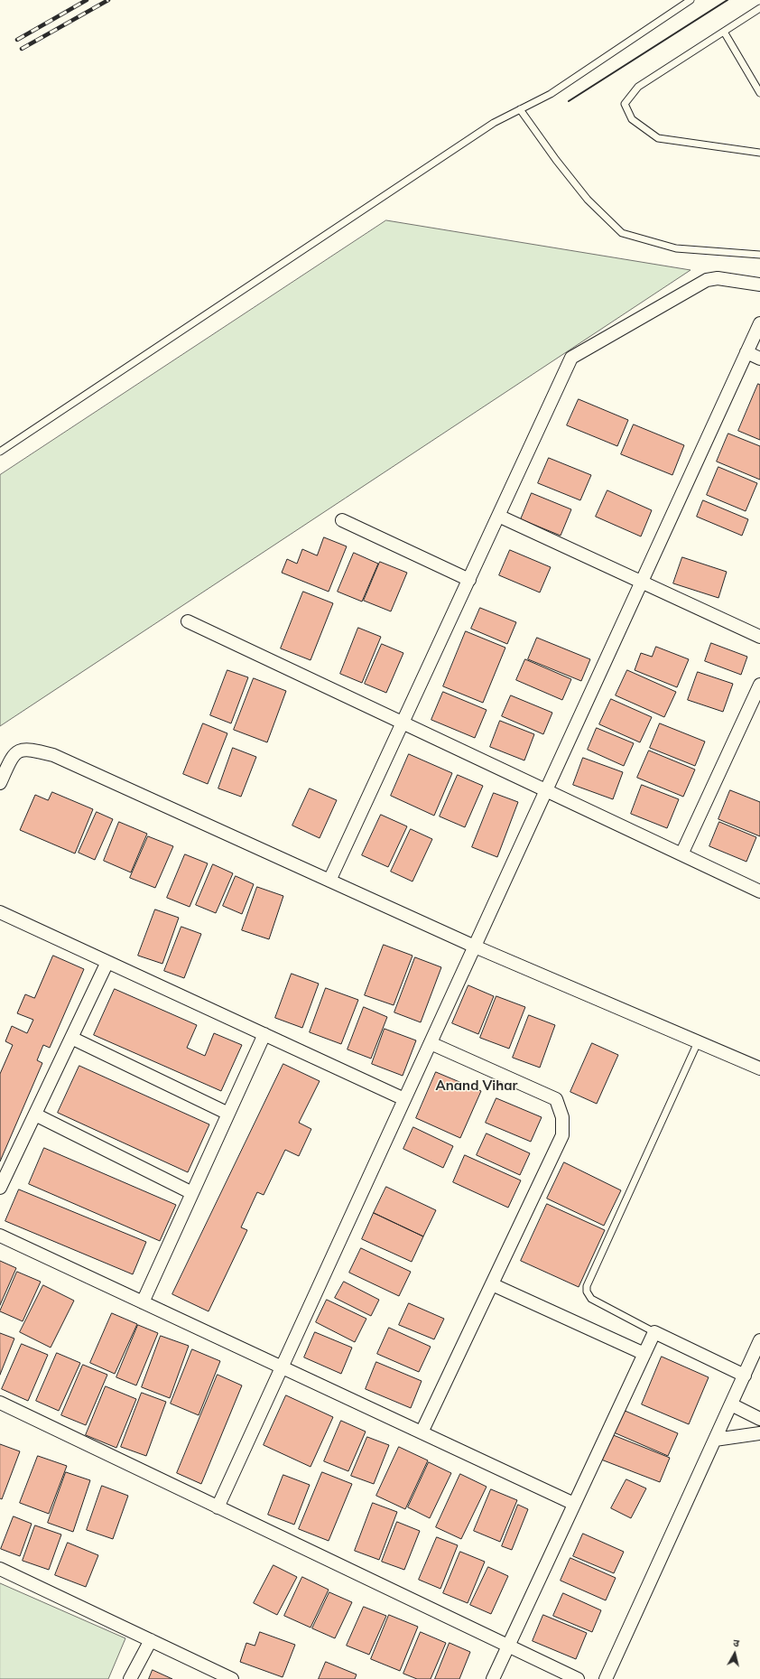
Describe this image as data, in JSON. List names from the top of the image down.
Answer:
{
  "districts": ["Anand Vihar"],
  "north": "top"
}
